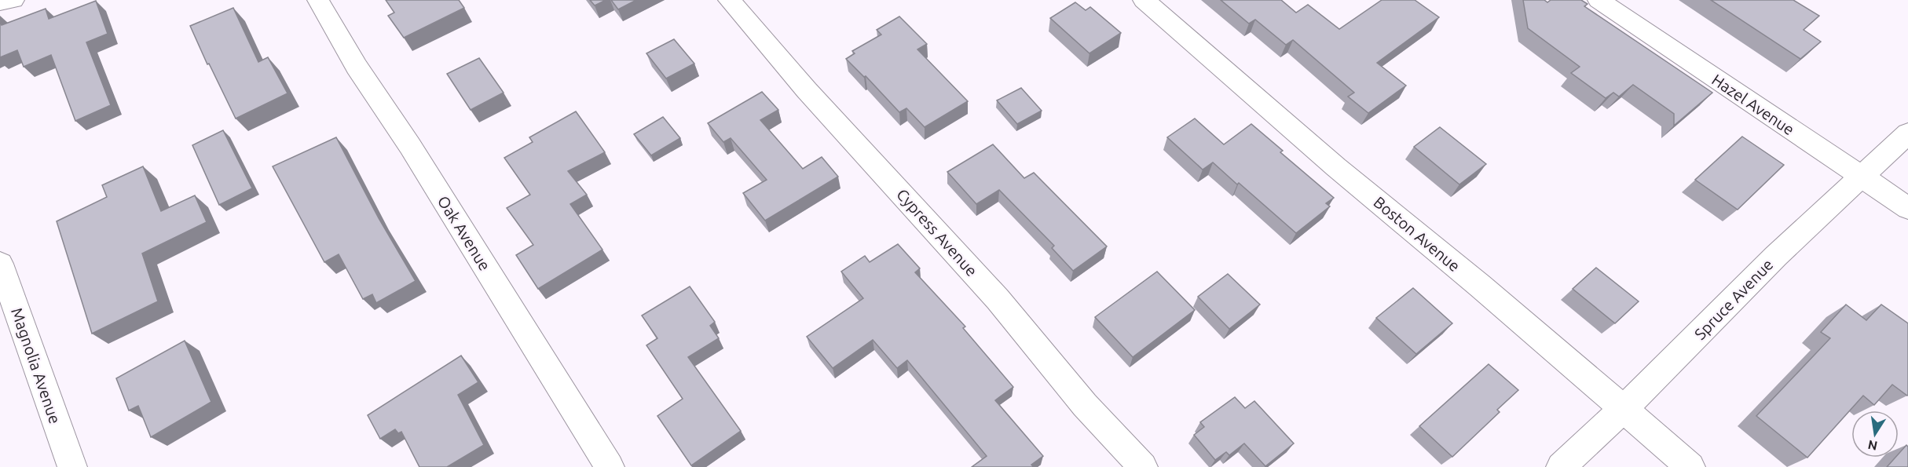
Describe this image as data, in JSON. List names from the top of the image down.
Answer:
{
  "streets": {
    "street": [
      "Hazel Avenue",
      "Cypress Avenue",
      "Oak Avenue",
      "Boston Avenue",
      "Spruce Avenue",
      "Magnolia Avenue"
    ]
  },
  "crossings": [
    ["Hazel Avenue", "Spruce Avenue"],
    ["Boston Avenue", "Spruce Avenue"]
  ],
  "north": "bottom"
}
